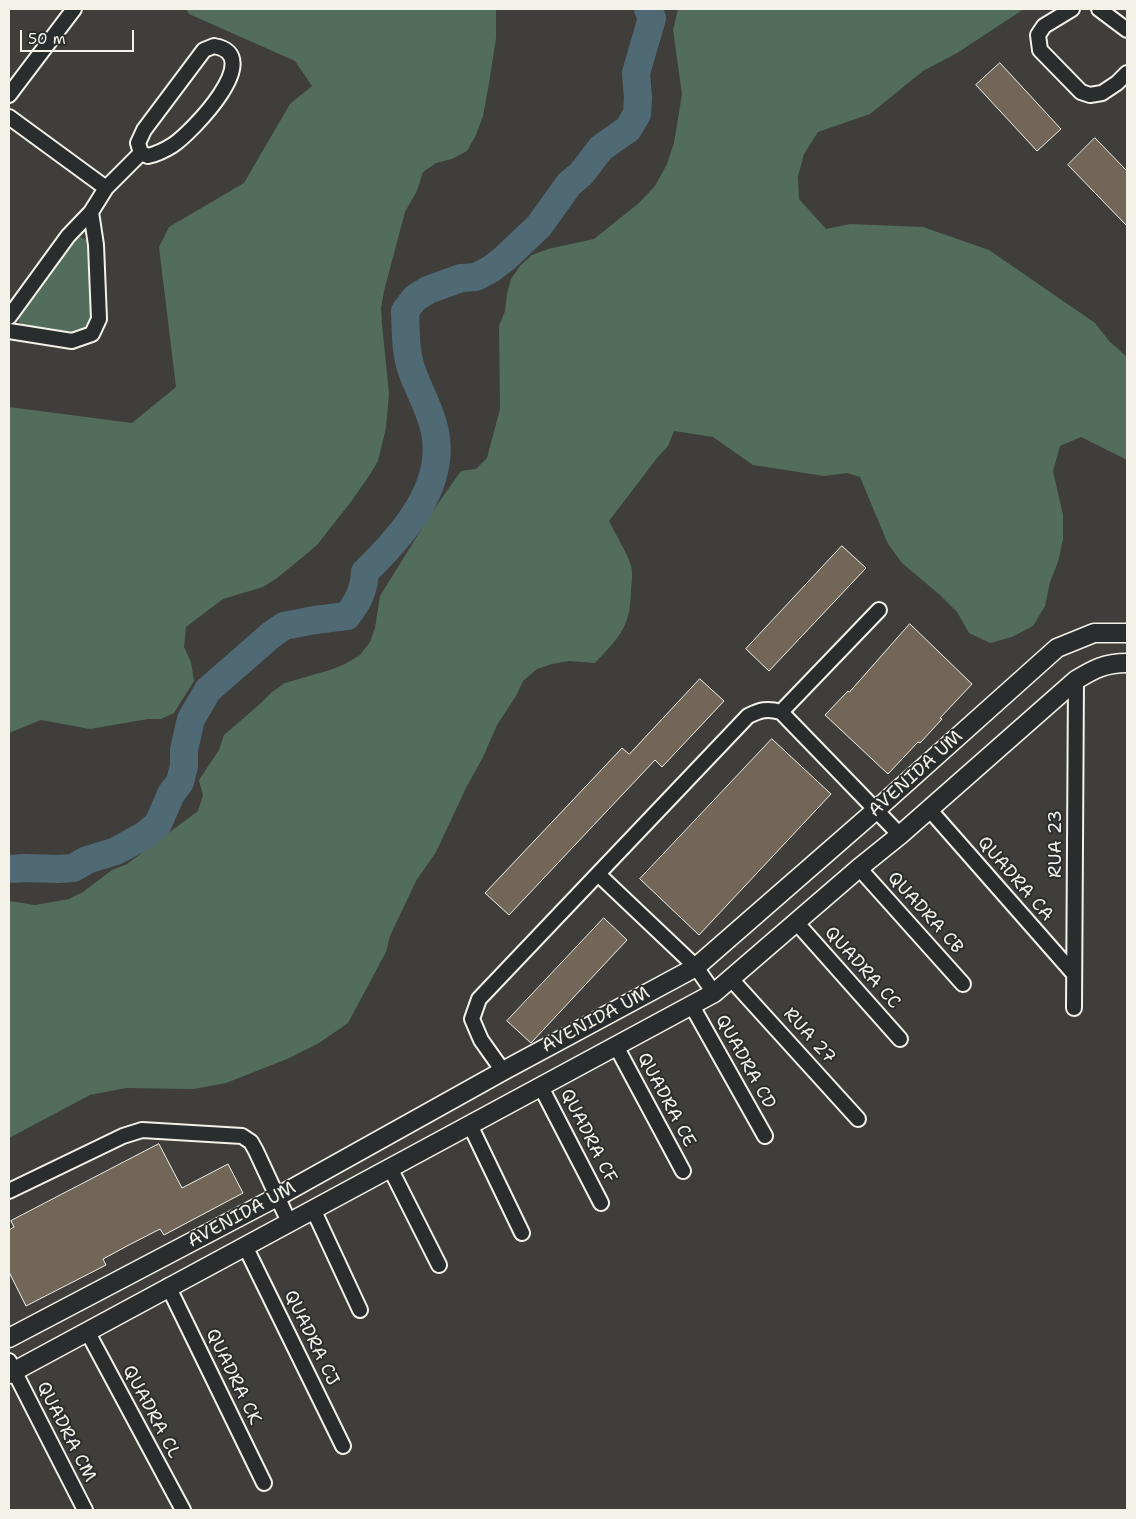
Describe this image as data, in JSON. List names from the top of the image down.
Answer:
{
  "streets": {
    "street": [
      "AVENIDA UM",
      "RUA 23",
      "QUADRA CA",
      "QUADRA CB",
      "QUADRA CC",
      "RUA 27",
      "QUADRA CD",
      "QUADRA CE",
      "QUADRA CF",
      "QUADRA CJ",
      "QUADRA CK",
      "QUADRA CL",
      "QUADRA CM"
    ]
  },
  "crossings": [
    ["AVENIDA UM", "RUA 23"],
    ["AVENIDA UM", "QUADRA CA"],
    ["AVENIDA UM", "QUADRA CB"],
    ["AVENIDA UM", "QUADRA CC"],
    ["AVENIDA UM", "RUA 27"],
    ["AVENIDA UM", "QUADRA CD"],
    ["AVENIDA UM", "QUADRA CE"],
    ["AVENIDA UM", "QUADRA CF"],
    ["AVENIDA UM", "QUADRA CJ"],
    ["AVENIDA UM", "QUADRA CK"],
    ["AVENIDA UM", "QUADRA CL"],
    ["AVENIDA UM", "QUADRA CM"],
    ["RUA 23", "QUADRA CA"]
  ],
  "scale_bar": "50 m"
}
